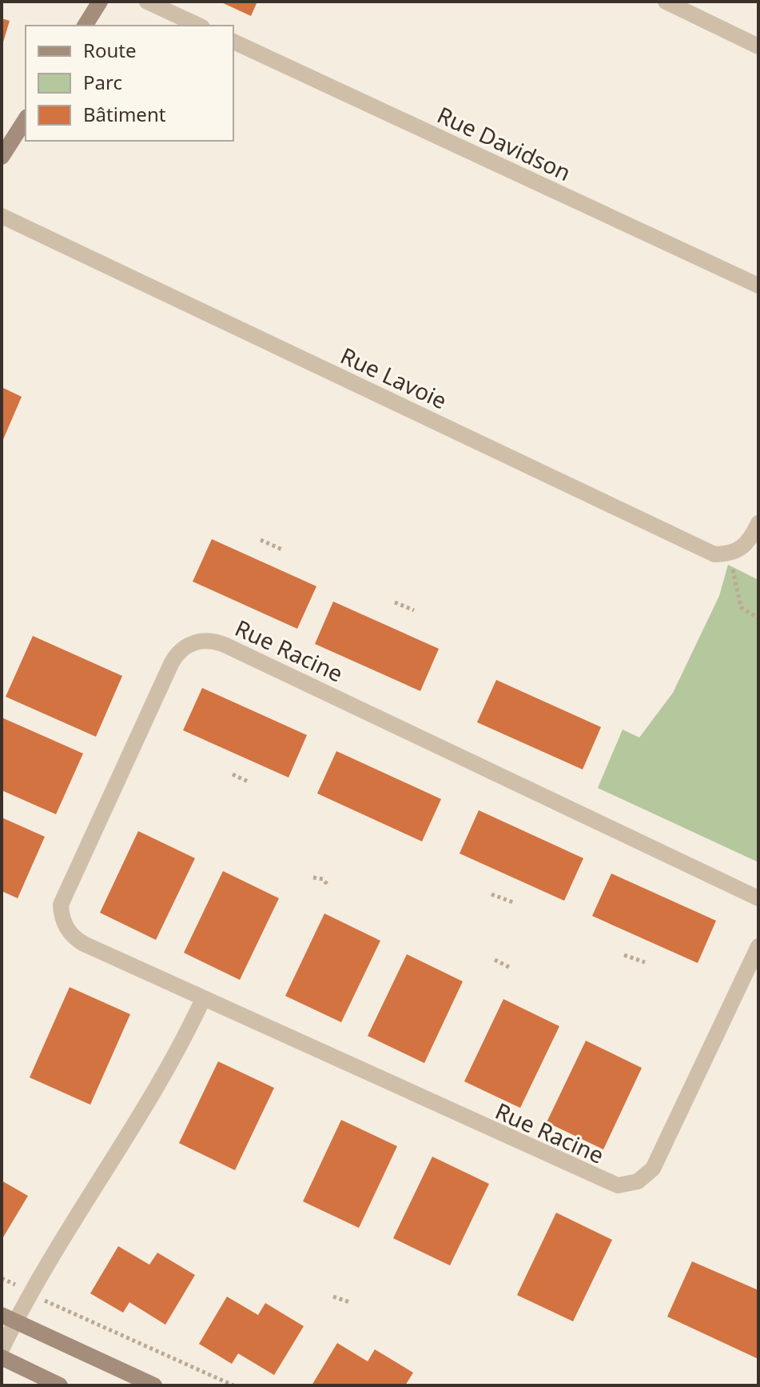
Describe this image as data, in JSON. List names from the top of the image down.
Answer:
{
  "streets": {
    "street": ["Rue Davidson", "Rue Lavoie", "Rue Racine"]
  },
  "legend": ["Route", "Parc", "Bâtiment"]
}
